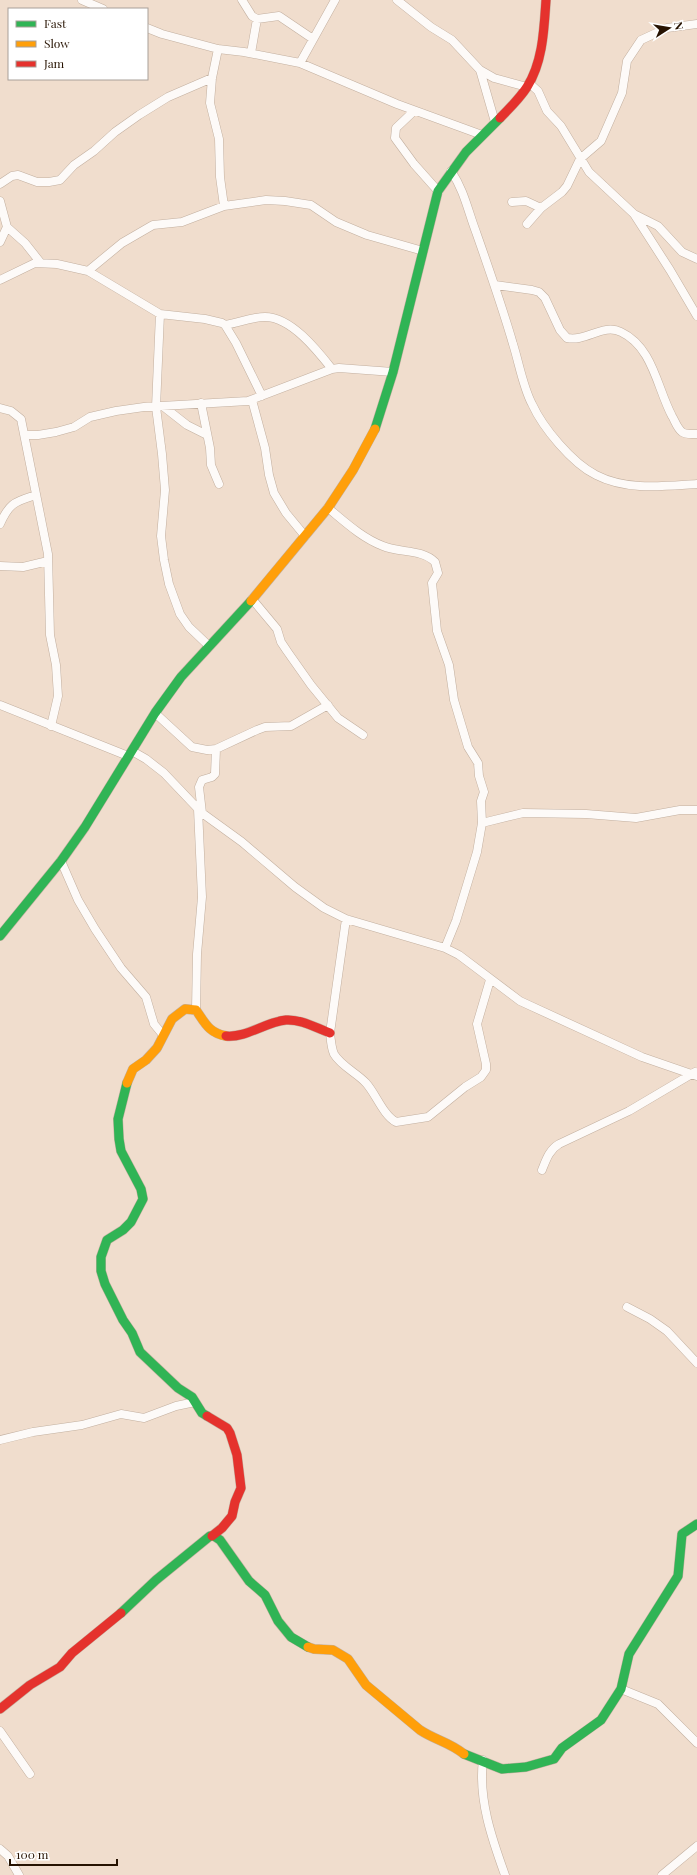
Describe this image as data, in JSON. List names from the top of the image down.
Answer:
{
  "legend": ["Fast", "Slow", "Jam"],
  "scale_bar": "100 m",
  "north": "right"
}
